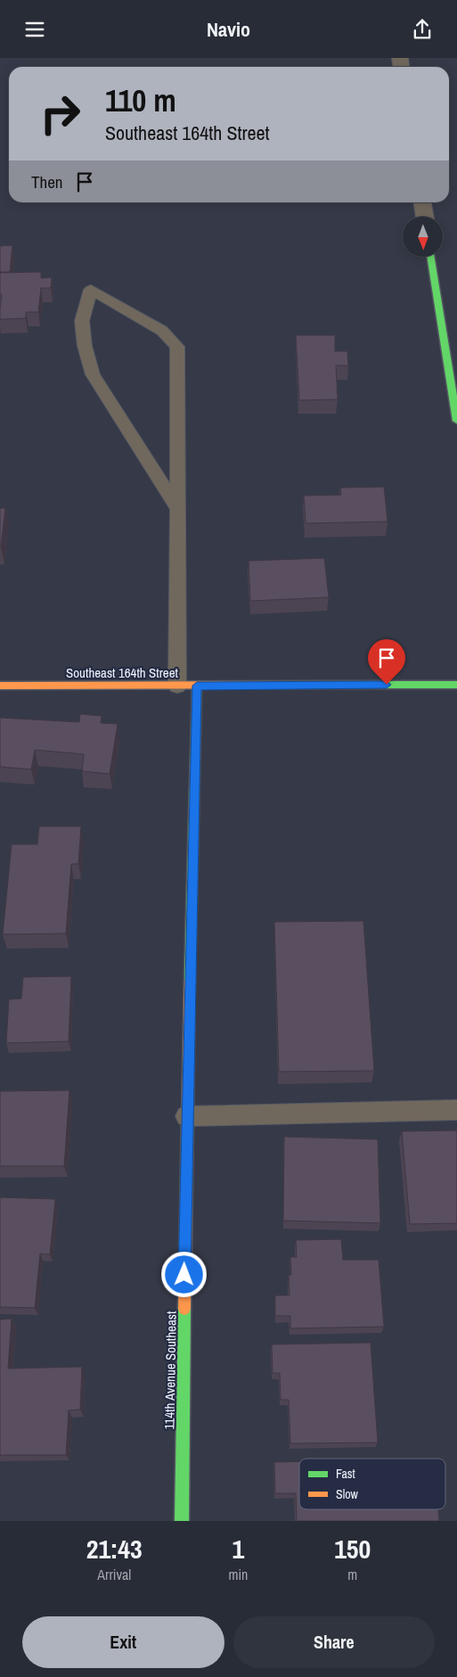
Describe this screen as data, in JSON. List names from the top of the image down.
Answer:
{
  "streets": {
    "street": ["Southeast 164th Street", "114th Avenue Southeast"]
  },
  "crossings": [
    ["Southeast 164th Street", "114th Avenue Southeast"]
  ],
  "legend": ["Fast", "Slow"],
  "north": "bottom",
  "page": {
    "header": "Navio",
    "turn": ["110 m", "Southeast 164th Street"],
    "then": "Then",
    "eta": [
      "21:43",
      "Arrival",
      "1",
      "min",
      "150",
      "m"
    ],
    "buttons": ["Exit", "Share"]
  }
}
